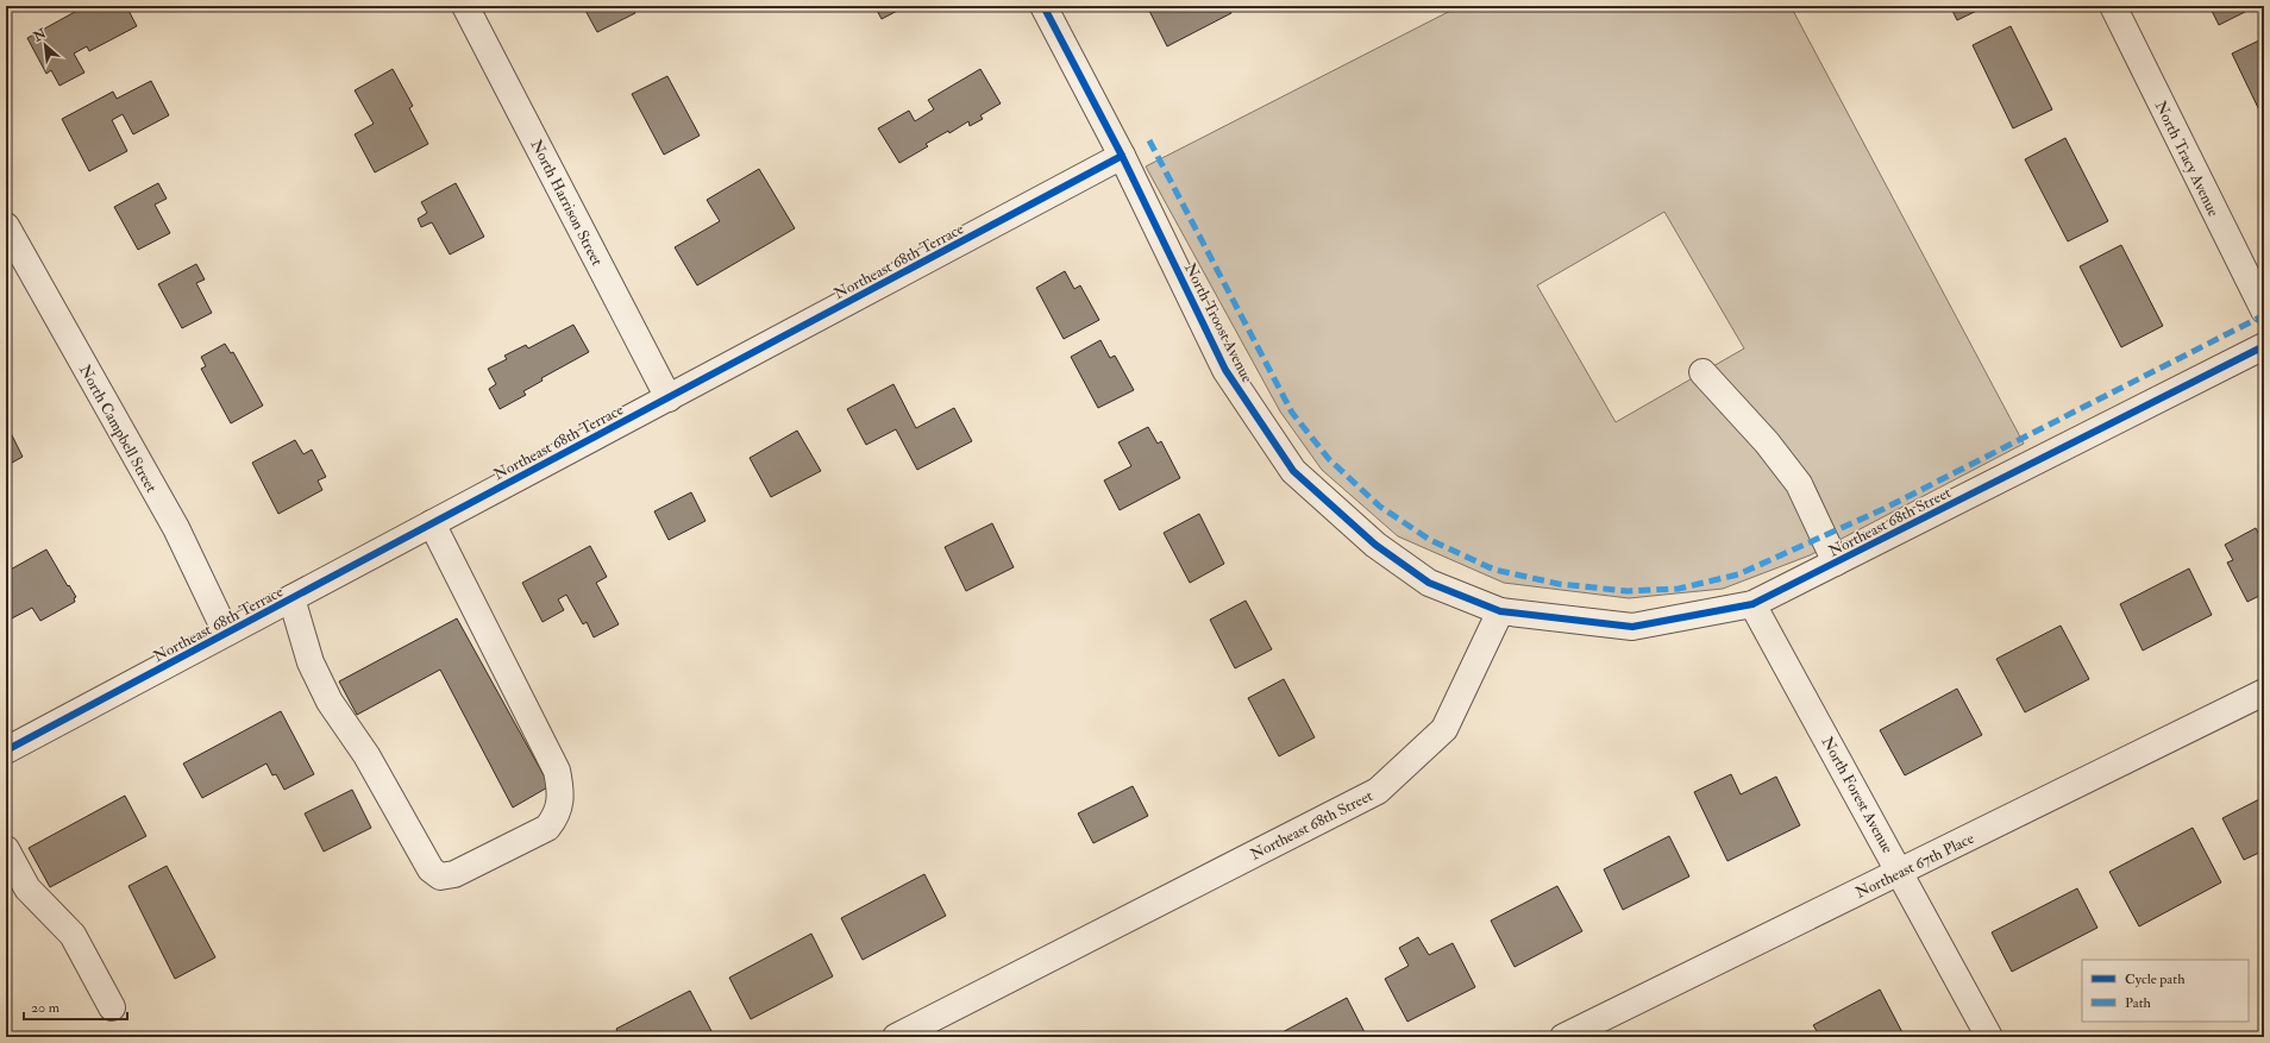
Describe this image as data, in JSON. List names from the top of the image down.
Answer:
{
  "streets": {
    "street": [
      "North Tracy Avenue",
      "North Harrison Street",
      "Northeast 68th Terrace",
      "North Troost Avenue",
      "North Campbell Street",
      "Northeast 68th Street",
      "North Forest Avenue",
      "Northeast 67th Place"
    ]
  },
  "crossings": [
    ["North Harrison Street", "Northeast 68th Terrace"],
    ["Northeast 68th Terrace", "North Troost Avenue"],
    ["Northeast 68th Terrace", "North Campbell Street"],
    ["North Troost Avenue", "Northeast 68th Street"],
    ["Northeast 68th Street", "North Forest Avenue"],
    ["North Forest Avenue", "Northeast 67th Place"]
  ],
  "legend": ["Cycle path", "Path"],
  "scale_bar": "20 m",
  "north": "top left"
}
